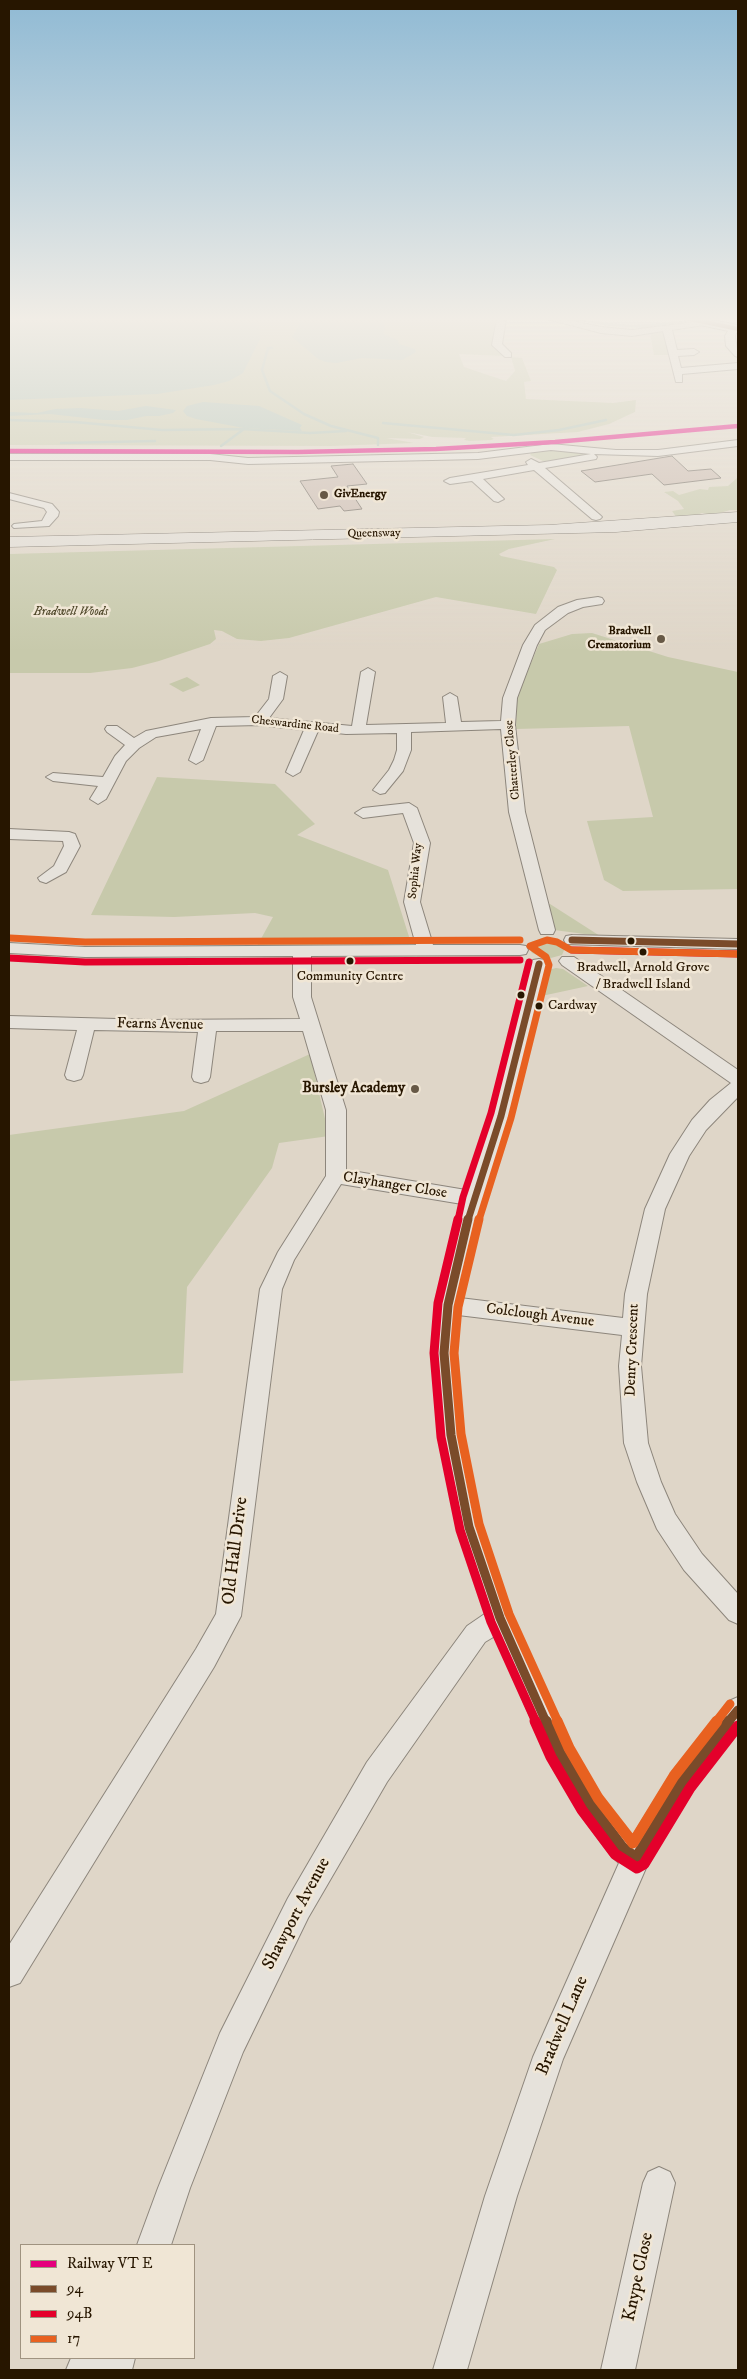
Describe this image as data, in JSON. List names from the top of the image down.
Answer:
{
  "streets": {
    "highway": ["Queensway"],
    "street": [
      "Cheswardine Road",
      "Chatterley Close",
      "Sophia Way",
      "Fearns Avenue",
      "Clayhanger Close",
      "Colclough Avenue",
      "Denry Crescent",
      "Old Hall Drive",
      "Shawport Avenue",
      "Bradwell Lane",
      "Knype Close"
    ]
  },
  "crossings": [
    ["Cheswardine Road", "Chatterley Close"],
    ["Fearns Avenue", "Clayhanger Close"],
    ["Clayhanger Close", "Old Hall Drive"],
    ["Colclough Avenue", "Denry Crescent"]
  ],
  "parks": ["Bradwell Woods"],
  "places": [
    "GivEnergy",
    "Bradwell Crematorium",
    "Bradwell, Arnold Grove / Bradwell Island",
    "Community Centre",
    "Cardway",
    "Bursley Academy"
  ],
  "lines": ["transit line 17", "transit line 94", "transit line 94B"],
  "legend": [
    "Railway VT E",
    "94",
    "94B",
    "17"
  ]
}
